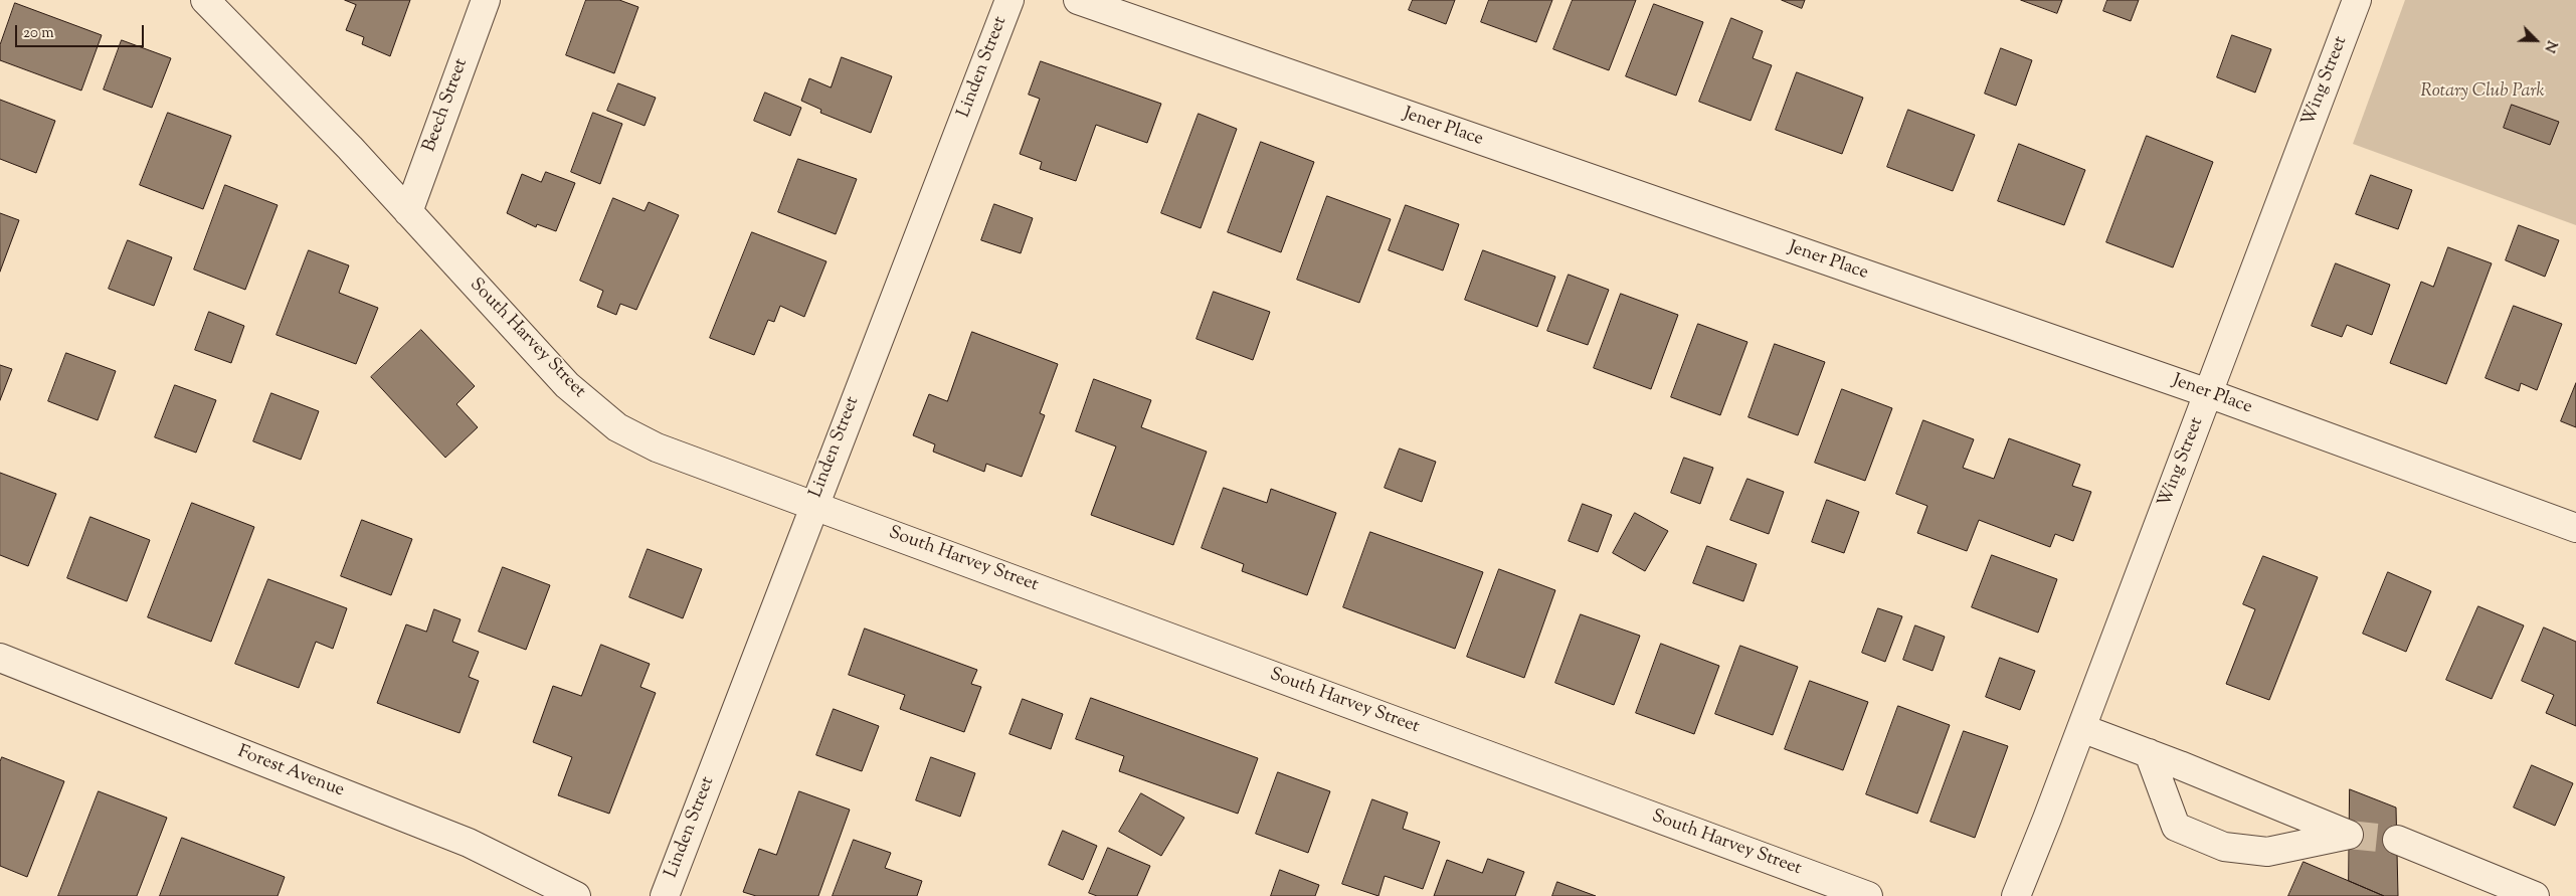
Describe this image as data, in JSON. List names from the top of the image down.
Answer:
{
  "streets": {
    "street": [
      "Linden Street",
      "Wing Street",
      "Beech Street",
      "Jener Place",
      "South Harvey Street",
      "Forest Avenue"
    ]
  },
  "crossings": [
    ["Linden Street", "South Harvey Street"],
    ["Wing Street", "Jener Place"],
    ["Beech Street", "South Harvey Street"]
  ],
  "parks": ["Rotary Club Park"],
  "scale_bar": "20 m",
  "north": "bottom right"
}
